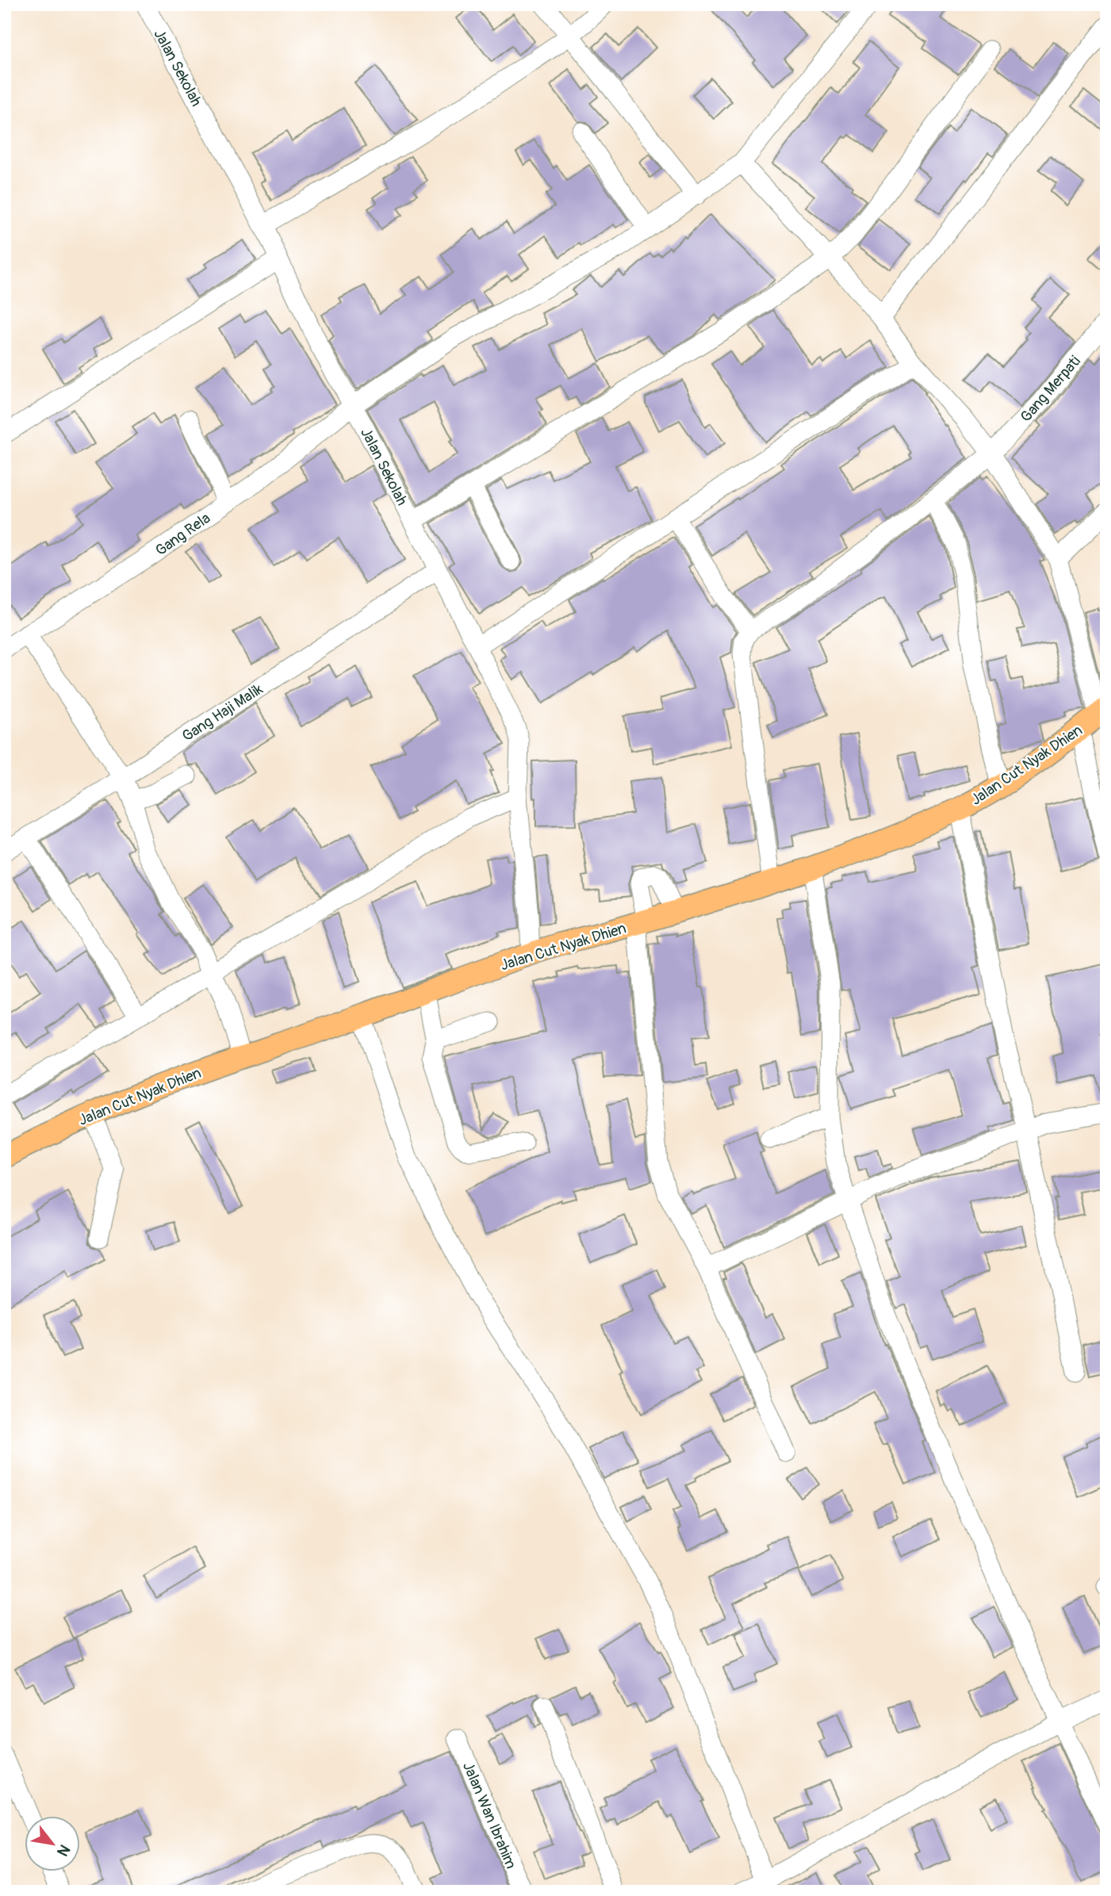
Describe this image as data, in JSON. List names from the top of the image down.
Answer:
{
  "streets": {
    "main road": ["Jalan Cut Nyak Dhien"],
    "street": [
      "Jalan Sekolah",
      "Gang Merpati",
      "Gang Rela",
      "Gang Haji Malik",
      "Jalan Wan Ibrahim"
    ]
  },
  "crossings": [
    ["Jalan Sekolah", "Gang Rela"],
    ["Jalan Sekolah", "Gang Haji Malik"],
    ["Jalan Sekolah", "Jalan Cut Nyak Dhien"]
  ],
  "north": "bottom right"
}
